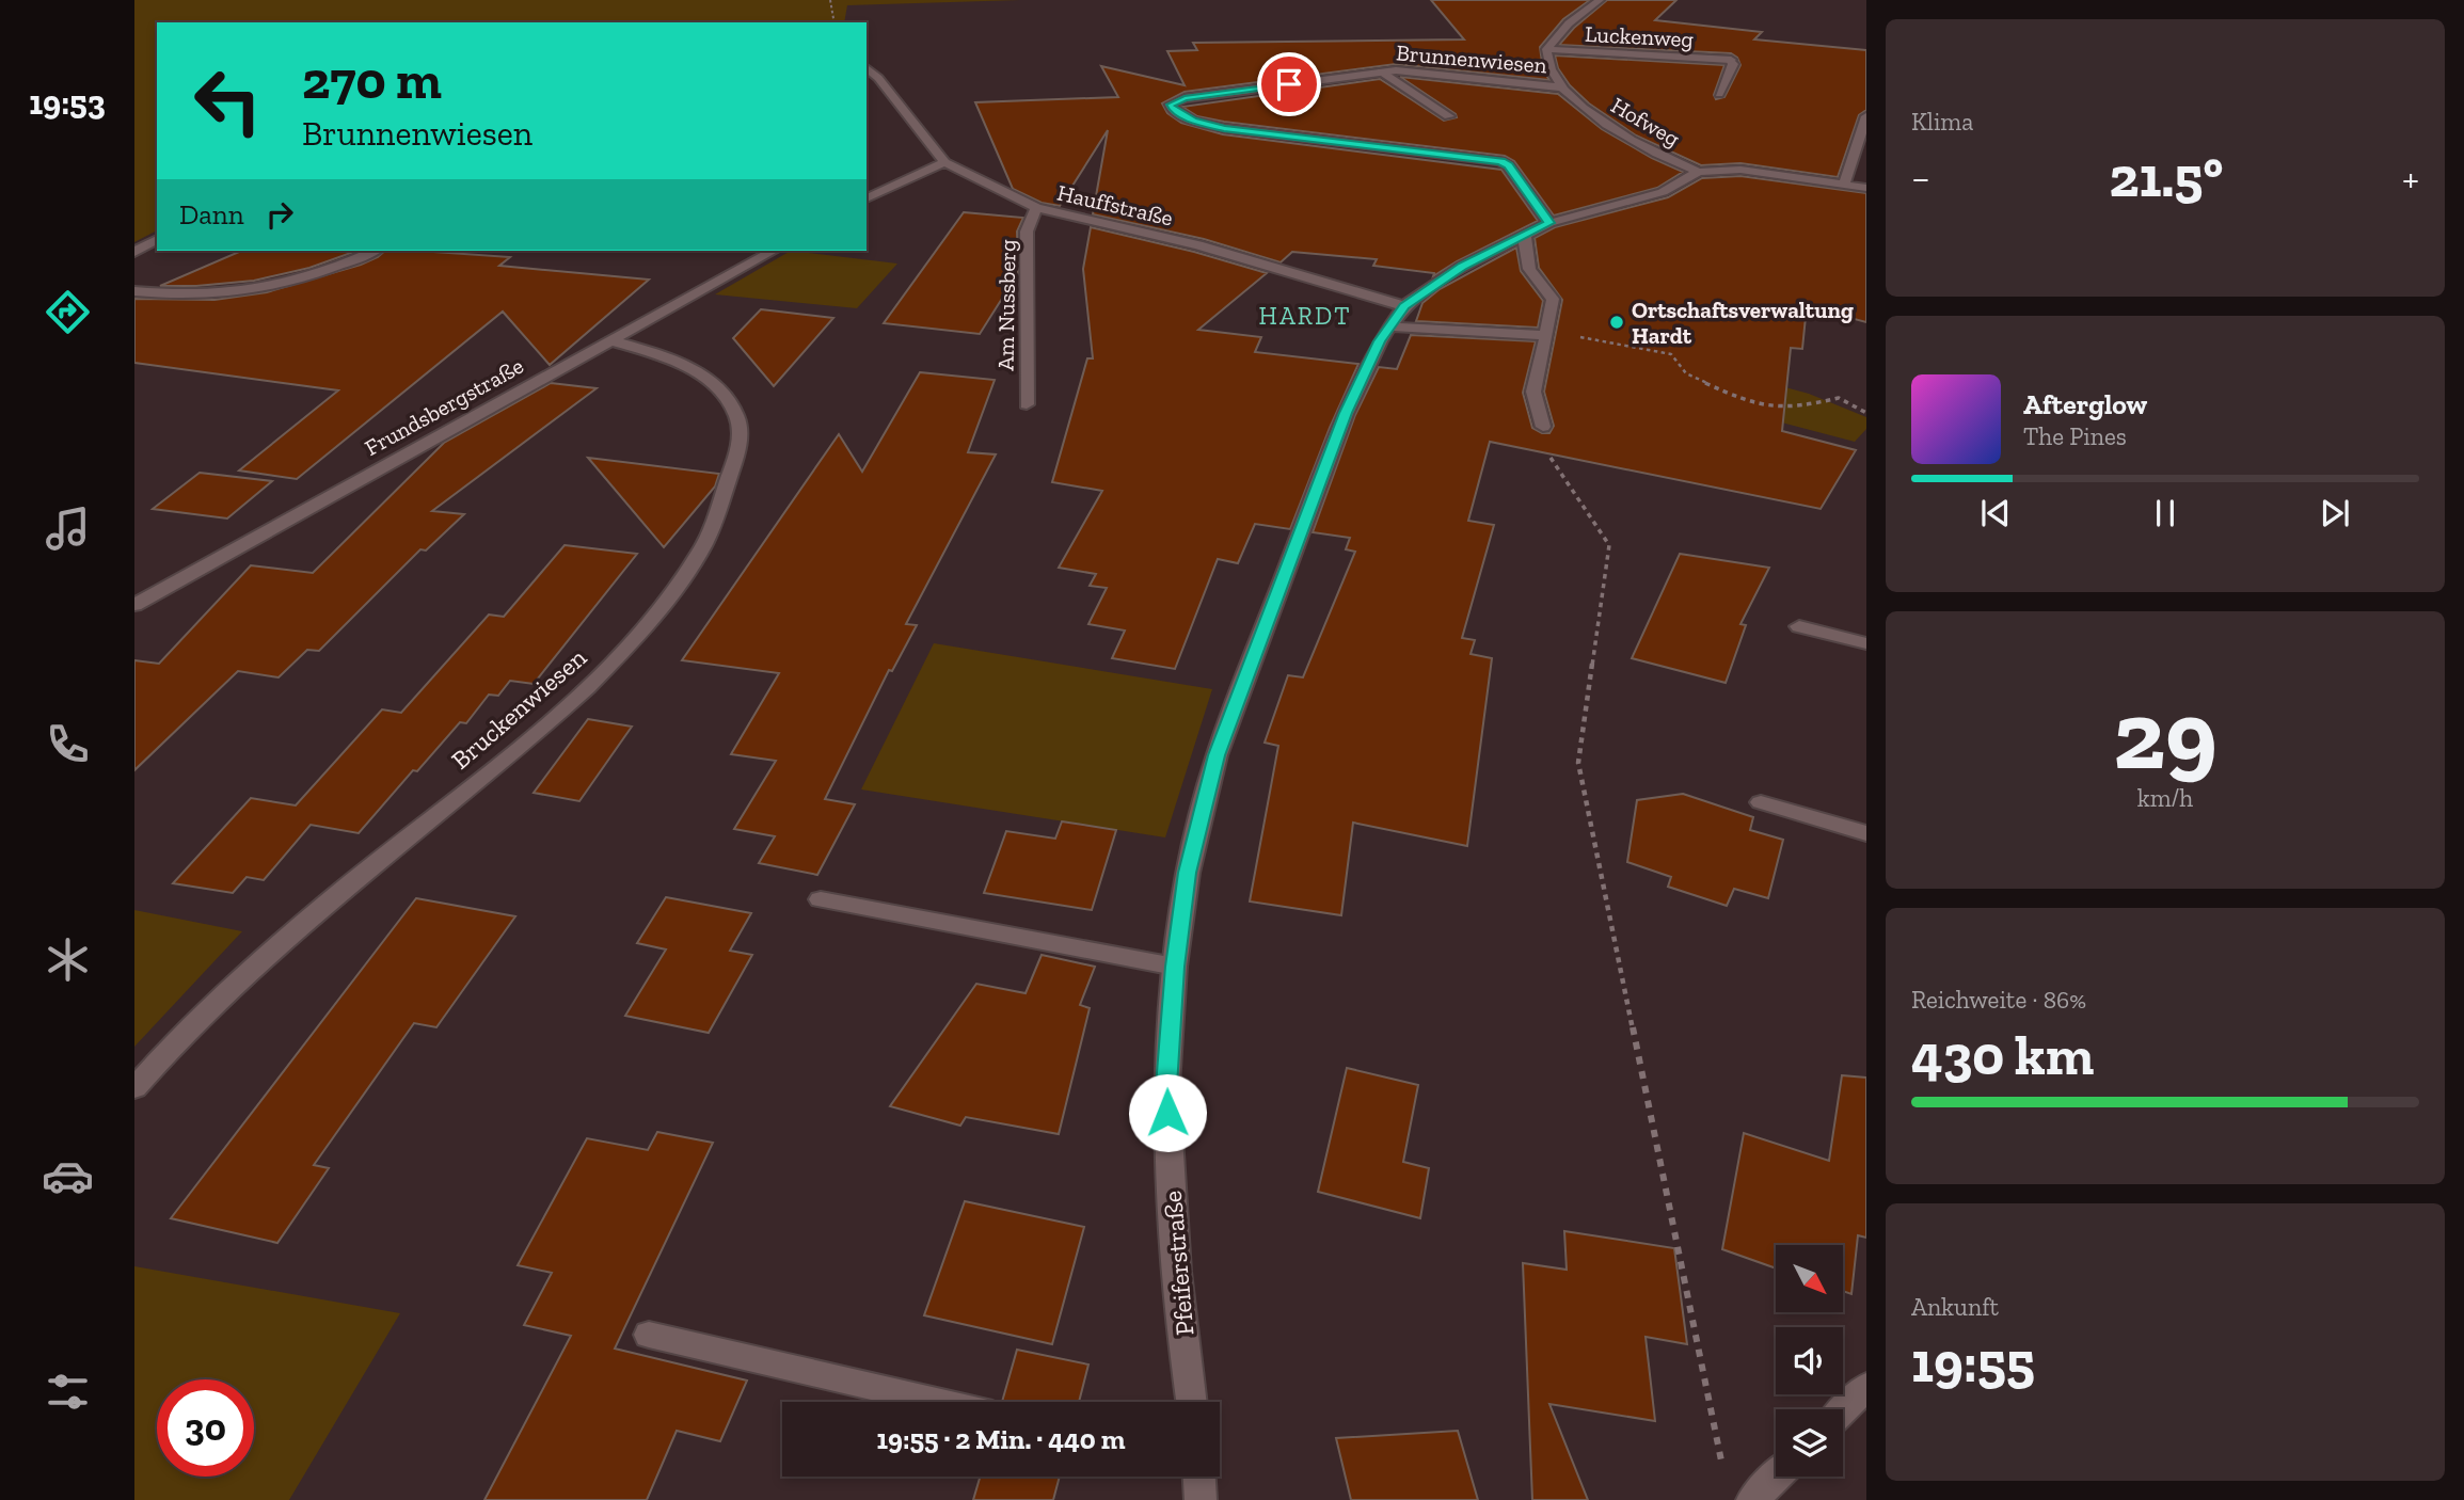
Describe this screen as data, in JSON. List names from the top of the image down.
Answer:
{
  "streets": {
    "street": [
      "Luckenweg",
      "Brunnenwiesen",
      "Hofweg",
      "Hauffstraße",
      "Am Nussberg",
      "Frundsbergstraße",
      "Bruckenwiesen",
      "Pfeiferstraße"
    ]
  },
  "crossings": [
    ["Luckenweg", "Hofweg"],
    ["Brunnenwiesen", "Hofweg"],
    ["Brunnenwiesen", "Pfeiferstraße"],
    ["Hofweg", "Pfeiferstraße"],
    ["Hauffstraße", "Am Nussberg"],
    ["Hauffstraße", "Pfeiferstraße"],
    ["Frundsbergstraße", "Bruckenwiesen"]
  ],
  "districts": ["HARDT"],
  "places": ["Ortschaftsverwaltung Hardt"],
  "north": "bottom right",
  "page": {
    "tabs": "19:53",
    "tile": [
      "Klima",
      ["29", "km/h"],
      ["Reichweite · 86%", "430 km"],
      ["Ankunft", "19:55"]
    ],
    "turn": ["270 m", "Brunnenwiesen"],
    "heat": ["−", "21.5°", "+"],
    "then": "Dann",
    "song": ["Afterglow", "The Pines"],
    "limit": "30",
    "trip": "19:55 · 2 Min. · 440 m"
  }
}
